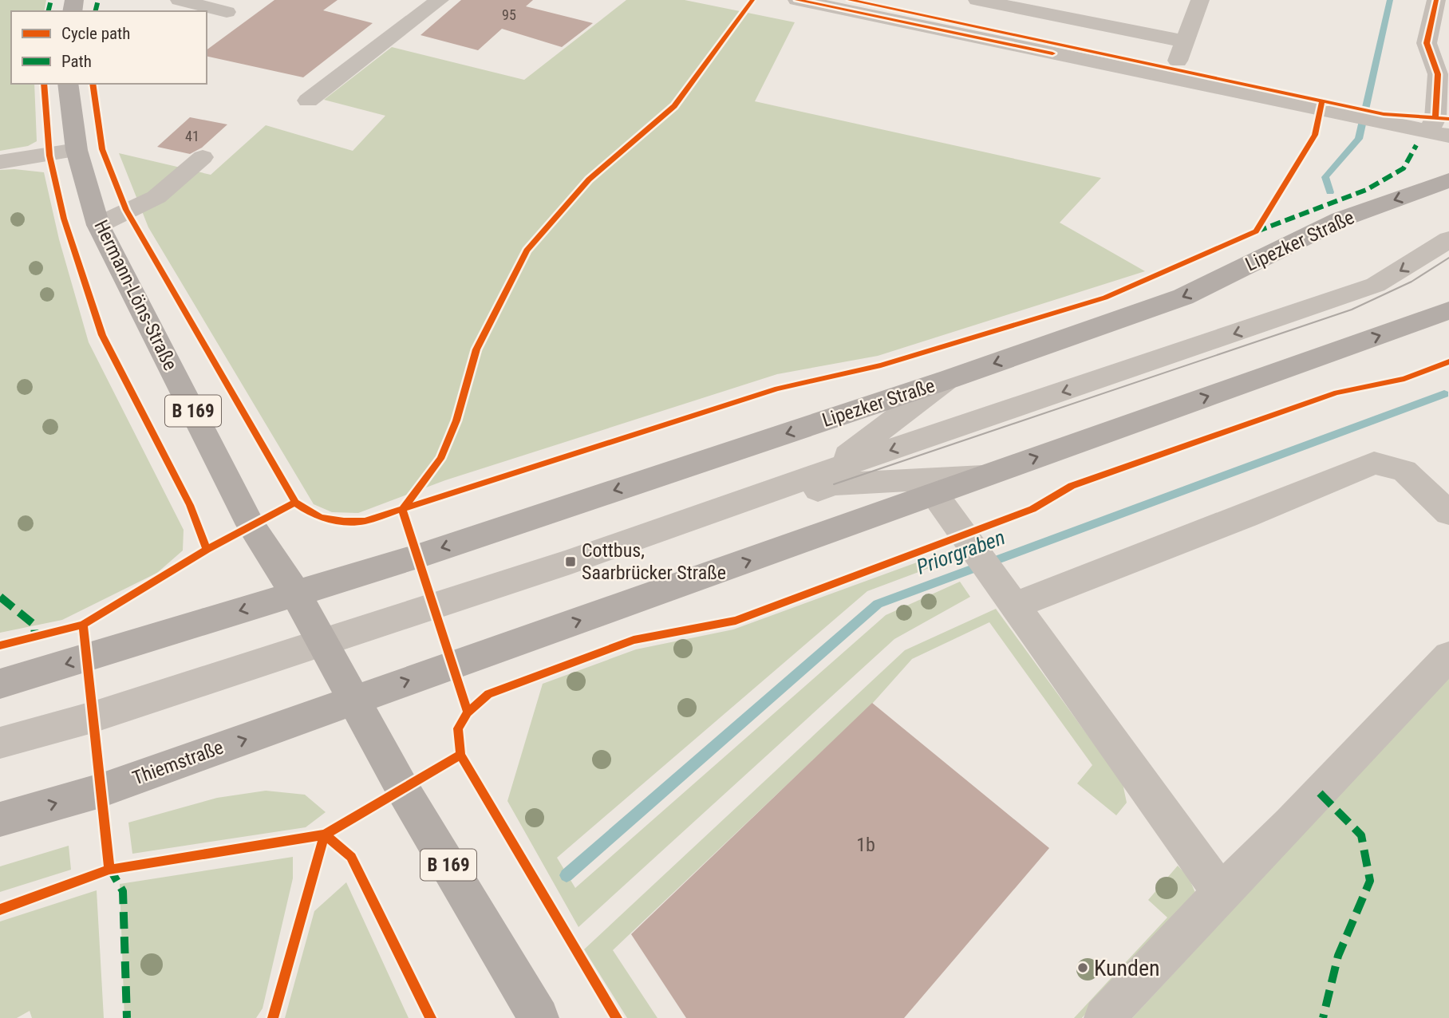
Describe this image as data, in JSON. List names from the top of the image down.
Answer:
{
  "streets": {
    "main road": [
      "Lipezker Straße",
      "Hermann-Löns-Straße",
      "B 169",
      "Thiemstraße"
    ]
  },
  "crossings": [
    ["Lipezker Straße", "Hermann-Löns-Straße"],
    ["Hermann-Löns-Straße", "B 169"],
    ["B 169", "Thiemstraße"]
  ],
  "water": ["Priorgraben"],
  "places": {
    "transit": ["Cottbus, Saarbrücker Straße"],
    "other": ["Kunden"]
  },
  "house_numbers": ["95", "41", "1b"],
  "legend": ["Cycle path", "Path"]
}
